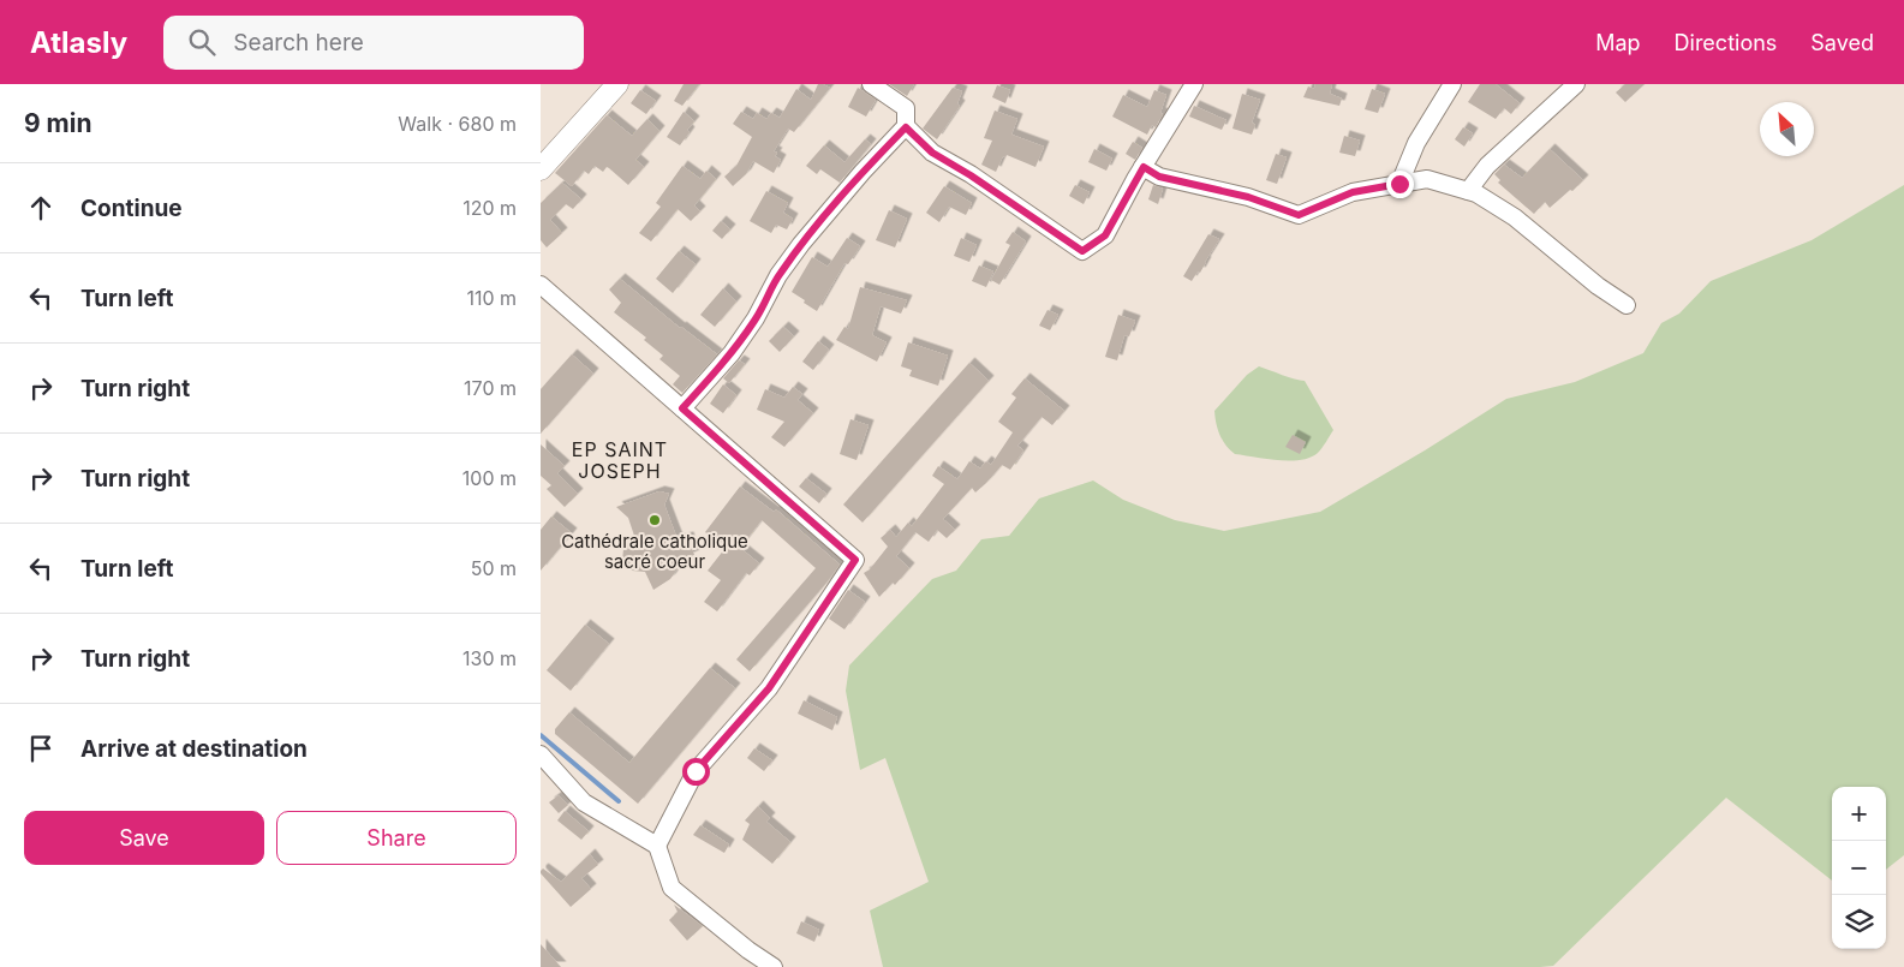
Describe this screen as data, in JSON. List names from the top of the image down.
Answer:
{
  "districts": ["EP SAINT JOSEPH"],
  "places": ["Cathédrale catholique sacré coeur"],
  "north": "top left",
  "page": {
    "header": "Atlasly",
    "search": "Search here",
    "nav": ["Map", "Directions", "Saved"],
    "heading": ["9 min", "Walk · 680 m"],
    "list": [
      ["Continue", "120 m"],
      ["Turn left", "110 m"],
      ["Turn right", "170 m"],
      ["Turn right", "100 m"],
      ["Turn left", "50 m"],
      ["Turn right", "130 m"],
      "Arrive at destination"
    ],
    "map_buttons": ["+", "−"],
    "buttons": ["Save", "Share"]
  }
}
